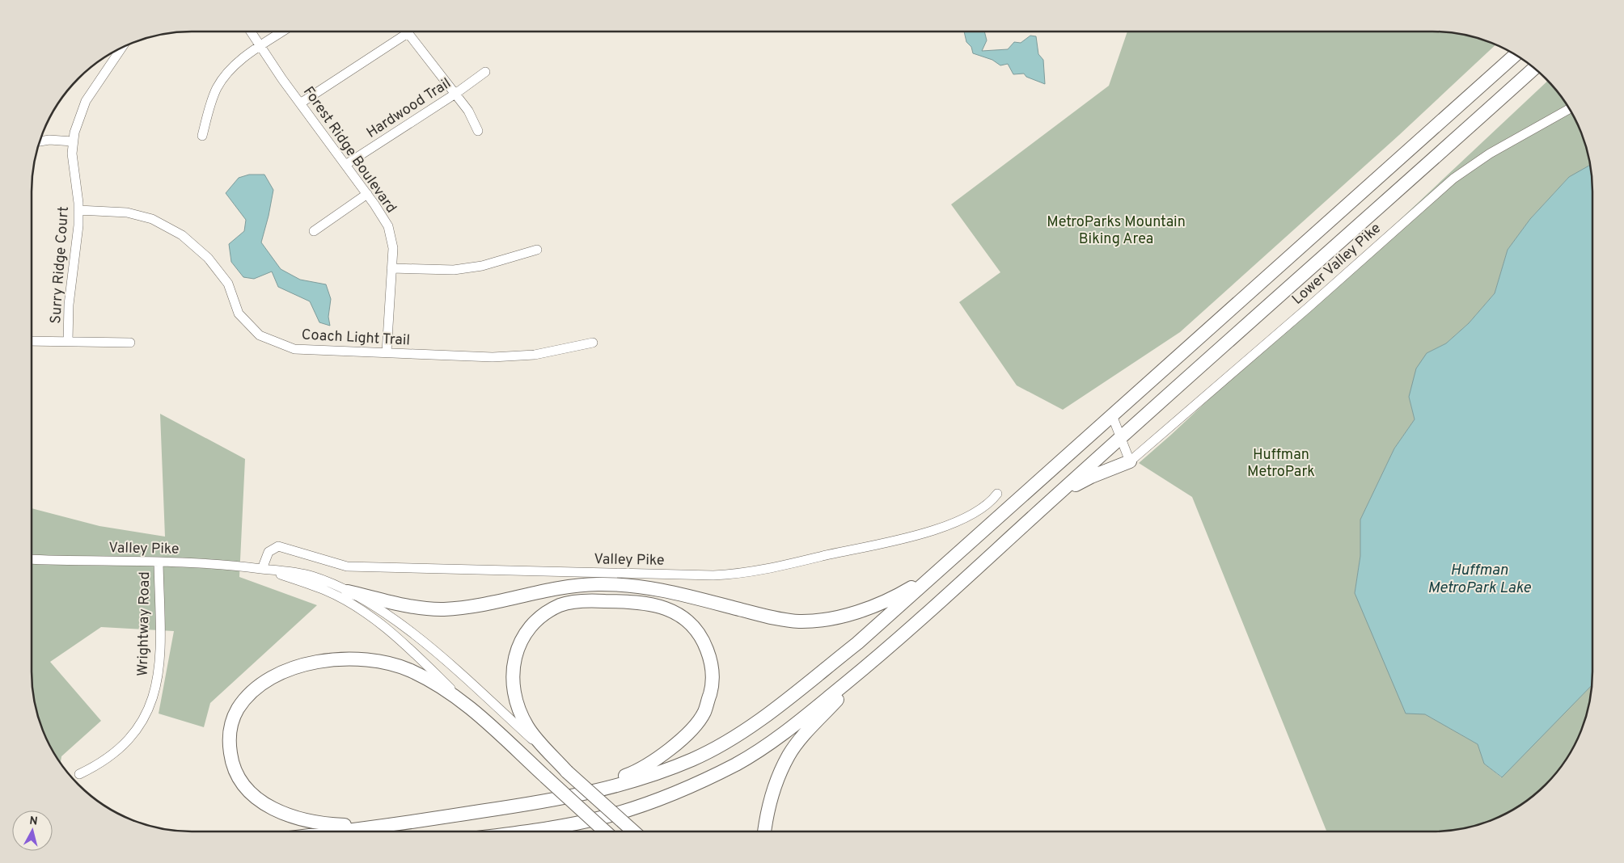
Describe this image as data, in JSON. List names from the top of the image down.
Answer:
{
  "streets": {
    "street": [
      "Hardwood Trail",
      "Forest Ridge Boulevard",
      "Lower Valley Pike",
      "Surry Ridge Court",
      "Coach Light Trail",
      "Valley Pike",
      "Wrightway Road"
    ]
  },
  "crossings": [
    ["Hardwood Trail", "Forest Ridge Boulevard"],
    ["Forest Ridge Boulevard", "Coach Light Trail"],
    ["Surry Ridge Court", "Coach Light Trail"],
    ["Valley Pike", "Wrightway Road"]
  ],
  "water": ["Huffman MetroPark Lake"],
  "parks": ["MetroParks Mountain Biking Area", "Huffman MetroPark"],
  "north": "top"
}
